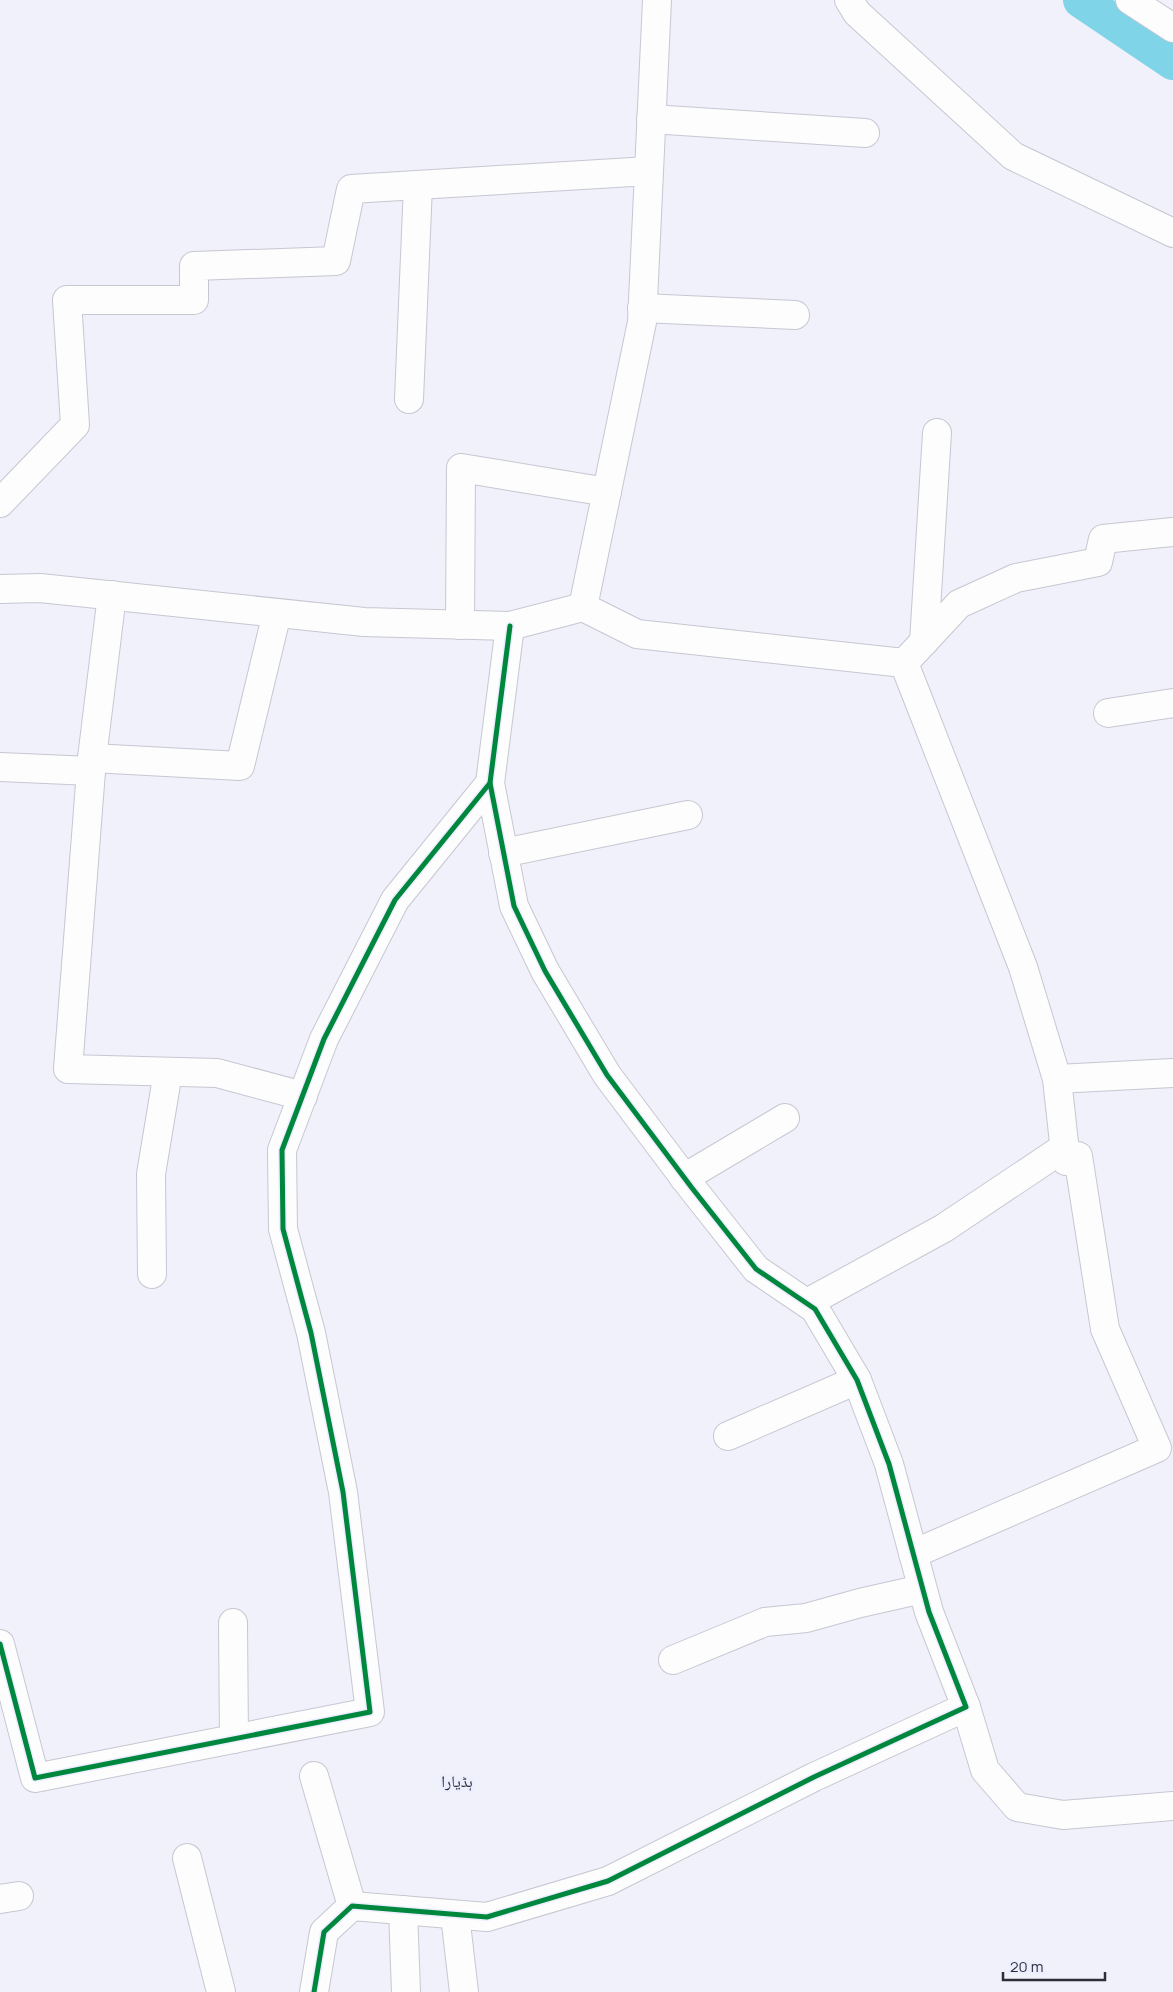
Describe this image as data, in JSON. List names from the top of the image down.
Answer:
{
  "districts": ["ہڈیارا"],
  "scale_bar": "20 m"
}
